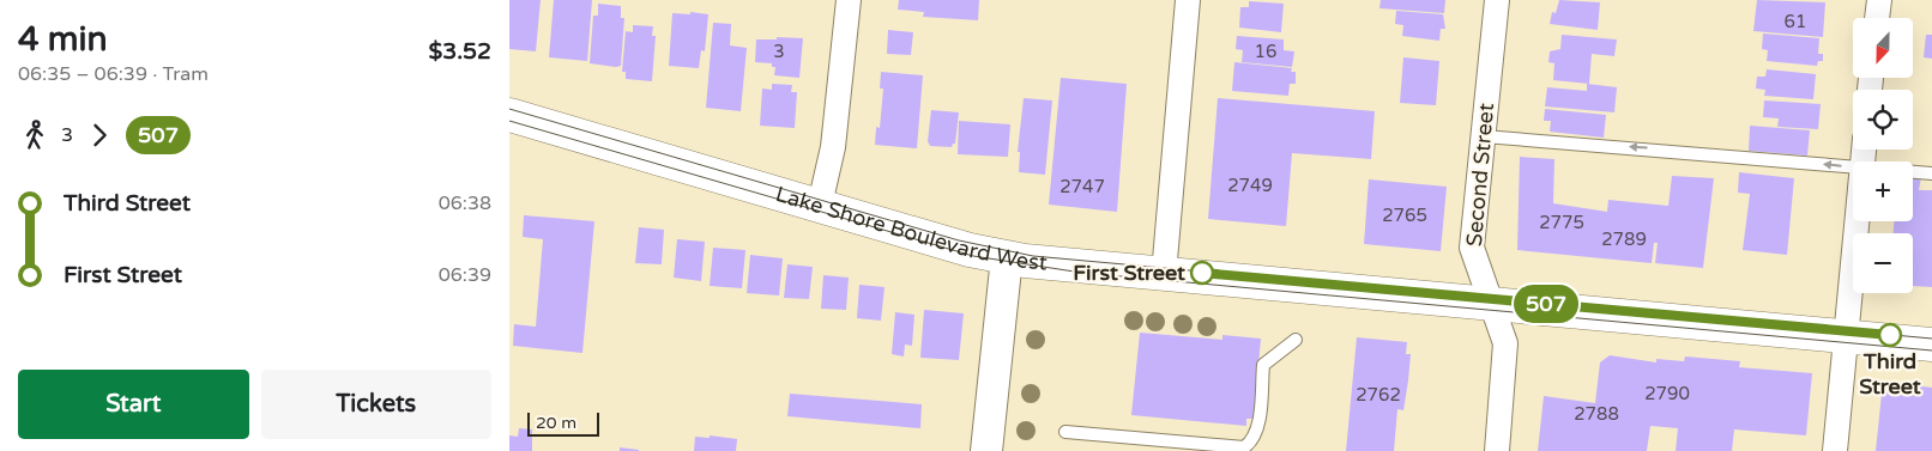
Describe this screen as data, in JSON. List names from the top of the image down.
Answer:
{
  "streets": {
    "main road": ["Lake Shore Boulevard West"],
    "street": ["Second Street"]
  },
  "crossings": [
    ["Second Street", "Lake Shore Boulevard West"]
  ],
  "places": ["First Street", "Third Street"],
  "lines": ["tram line 507"],
  "house_numbers": [
    "61",
    "3",
    "16",
    "2749",
    "2747",
    "2765",
    "2775",
    "2789",
    "2790",
    "2762",
    "2788"
  ],
  "scale_bar": "20 m",
  "north": "bottom",
  "page": {
    "heading": ["4 min", "06:35 – 06:39 · Tram", "$3.52"],
    "on_map": "507",
    "map_buttons": ["+", "−"],
    "legs": ["3", "507"],
    "list": [
      {
        "name": "Third Street",
        "value": "06:38"
      },
      {
        "name": "First Street",
        "value": "06:39"
      }
    ],
    "buttons": ["Start", "Tickets"],
    "scale": "20 m"
  }
}
